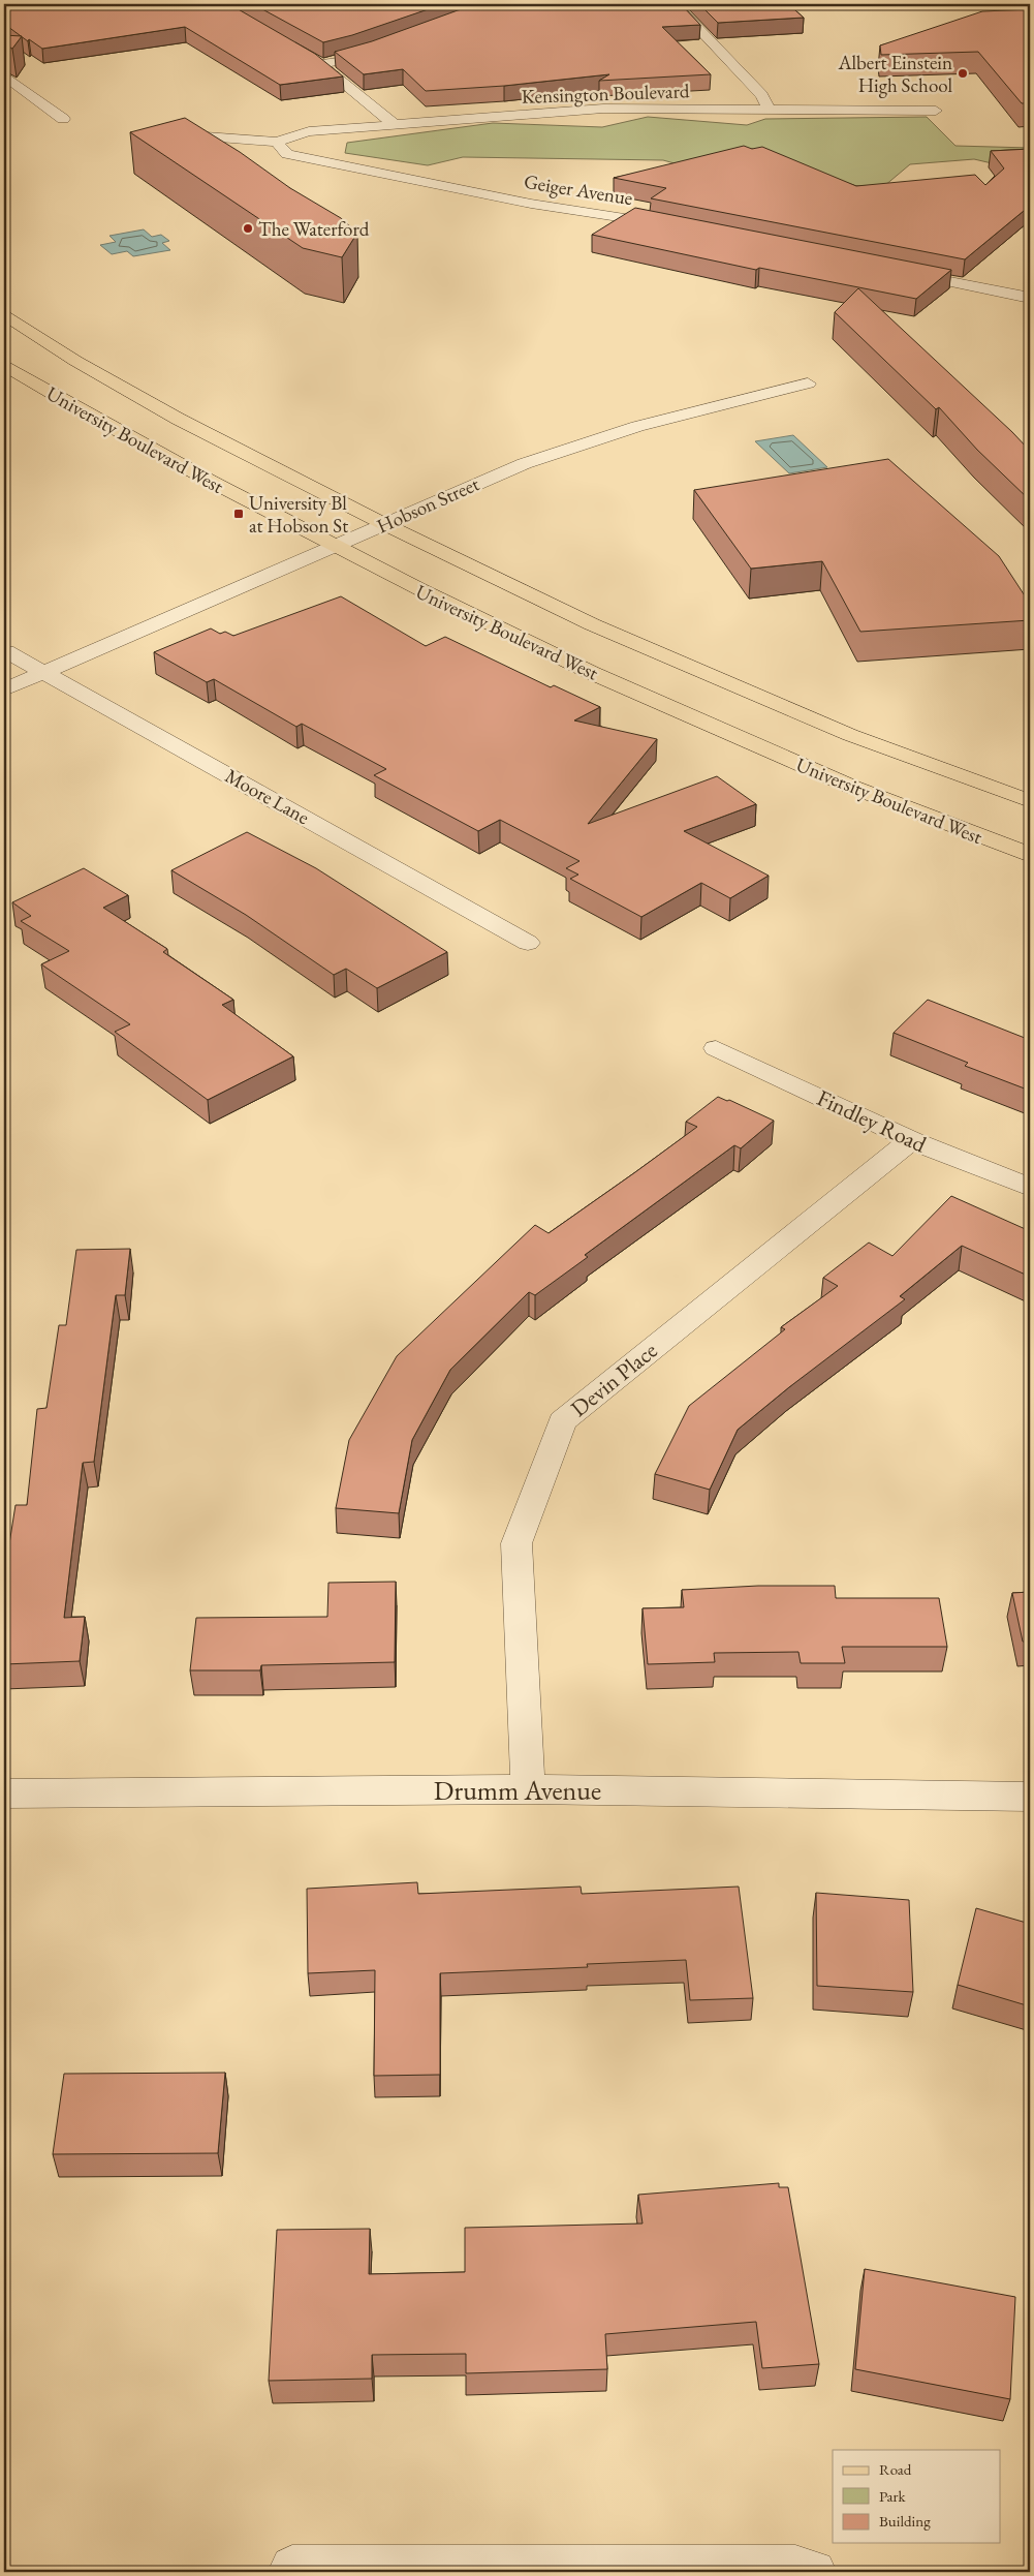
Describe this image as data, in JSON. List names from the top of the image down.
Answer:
{
  "streets": {
    "main road": ["University Boulevard West"],
    "street": [
      "Kensington Boulevard",
      "Geiger Avenue",
      "Hobson Street",
      "Moore Lane",
      "Findley Road",
      "Devin Place",
      "Drumm Avenue"
    ]
  },
  "crossings": [
    ["Kensington Boulevard", "Geiger Avenue"],
    ["University Boulevard West", "Hobson Street"],
    ["Hobson Street", "Moore Lane"],
    ["Findley Road", "Devin Place"],
    ["Devin Place", "Drumm Avenue"]
  ],
  "places": {
    "other": ["Albert Einstein High School", "The Waterford"],
    "transit": ["University Bl at Hobson St"]
  },
  "legend": ["Road", "Park", "Building"]
}
